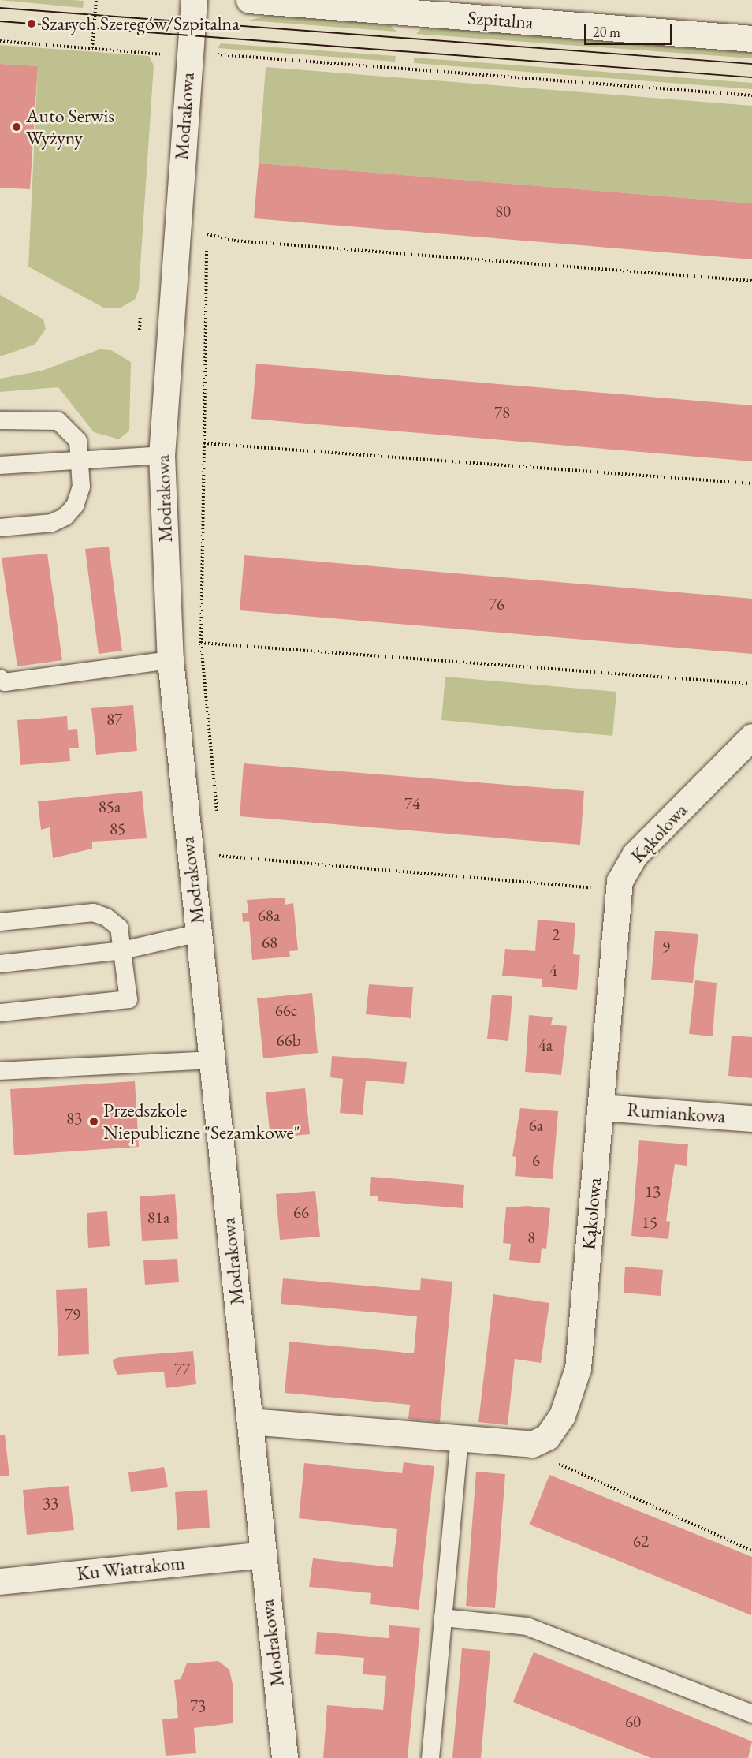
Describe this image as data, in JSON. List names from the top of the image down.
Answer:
{
  "streets": {
    "street": [
      "Szpitalna",
      "Modrakowa",
      "Kąkolowa",
      "Rumiankowa",
      "Ku Wiatrakom"
    ]
  },
  "crossings": [
    ["Modrakowa", "Ku Wiatrakom"],
    ["Kąkolowa", "Rumiankowa"]
  ],
  "places": ["Szarych Szeregów/Szpitalna", "Auto Serwis Wyżyny", "Przedszkole Niepubliczne \"Sezamkowe\""],
  "house_numbers": [
    "80",
    "78",
    "76",
    "87",
    "74",
    "85a",
    "85",
    "68a",
    "2",
    "68",
    "9",
    "4",
    "66c",
    "66b",
    "4a",
    "83",
    "6a",
    "6",
    "13",
    "66",
    "81a",
    "15",
    "8",
    "79",
    "77",
    "33",
    "62",
    "73",
    "60"
  ],
  "scale_bar": "20 m"
}
